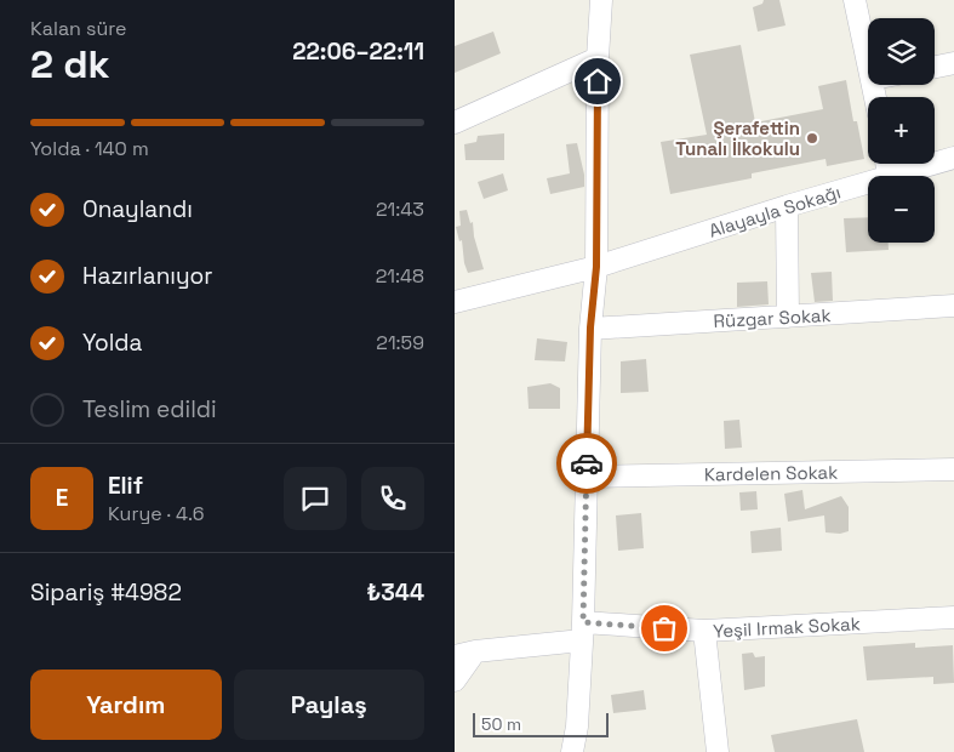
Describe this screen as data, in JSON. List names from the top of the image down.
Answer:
{
  "streets": {
    "street": [
      "Alayayla Sokağı",
      "Rüzgar Sokak",
      "Kardelen Sokak",
      "Yeşil Irmak Sokak"
    ]
  },
  "places": ["Şerafettin Tunalı İlkokulu"],
  "scale_bar": "50 m",
  "page": {
    "heading": ["2 dk", "Kalan süre", "22:06–22:11"],
    "panel": [
      "Elif",
      "Kurye · 4.6",
      "Sipariş #4982",
      "₺344"
    ],
    "map_buttons": ["+", "−"],
    "bar": "Yolda · 140 m",
    "list": [
      ["Onaylandı", "21:43"],
      ["Hazırlanıyor", "21:48"],
      ["Yolda", "21:59"],
      "Teslim edildi"
    ],
    "round": "E",
    "buttons": ["Yardım", "Paylaş"],
    "scale": "50 m"
  }
}
